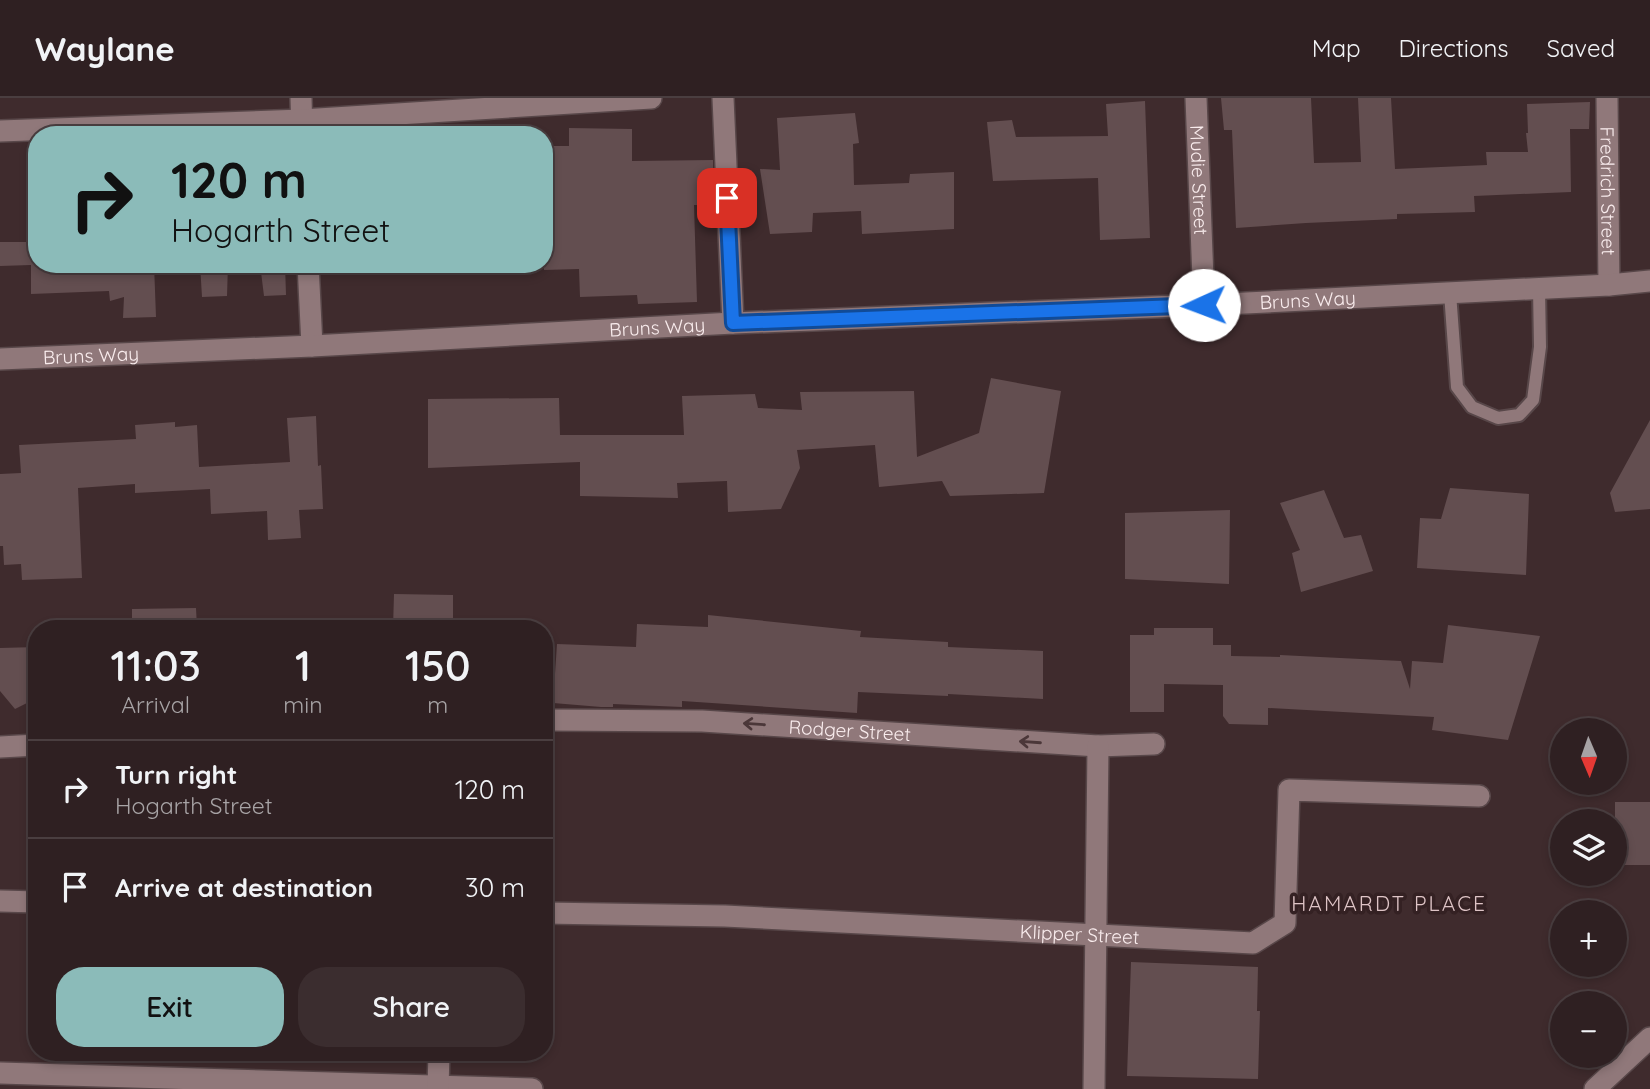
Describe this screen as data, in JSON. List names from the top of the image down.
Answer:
{
  "streets": {
    "street": [
      "Mudie Street",
      "Fredrich Street",
      "Bruns Way",
      "Rodger Street",
      "Klipper Street"
    ]
  },
  "crossings": [
    ["Mudie Street", "Bruns Way"],
    ["Fredrich Street", "Bruns Way"]
  ],
  "one_way": ["Rodger Street"],
  "districts": ["HAMARDT PLACE"],
  "north": "bottom",
  "page": {
    "header": "Waylane",
    "nav": ["Map", "Directions", "Saved"],
    "turn": ["120 m", "Hogarth Street"],
    "eta": [
      "11:03",
      "Arrival",
      "1",
      "min",
      "150",
      "m"
    ],
    "map_buttons": ["+", "−"],
    "list": [
      {
        "name": "Turn right",
        "note": "Hogarth Street",
        "value": "120 m"
      },
      {
        "name": "Arrive at destination",
        "value": "30 m"
      }
    ],
    "buttons": ["Exit", "Share"]
  }
}
